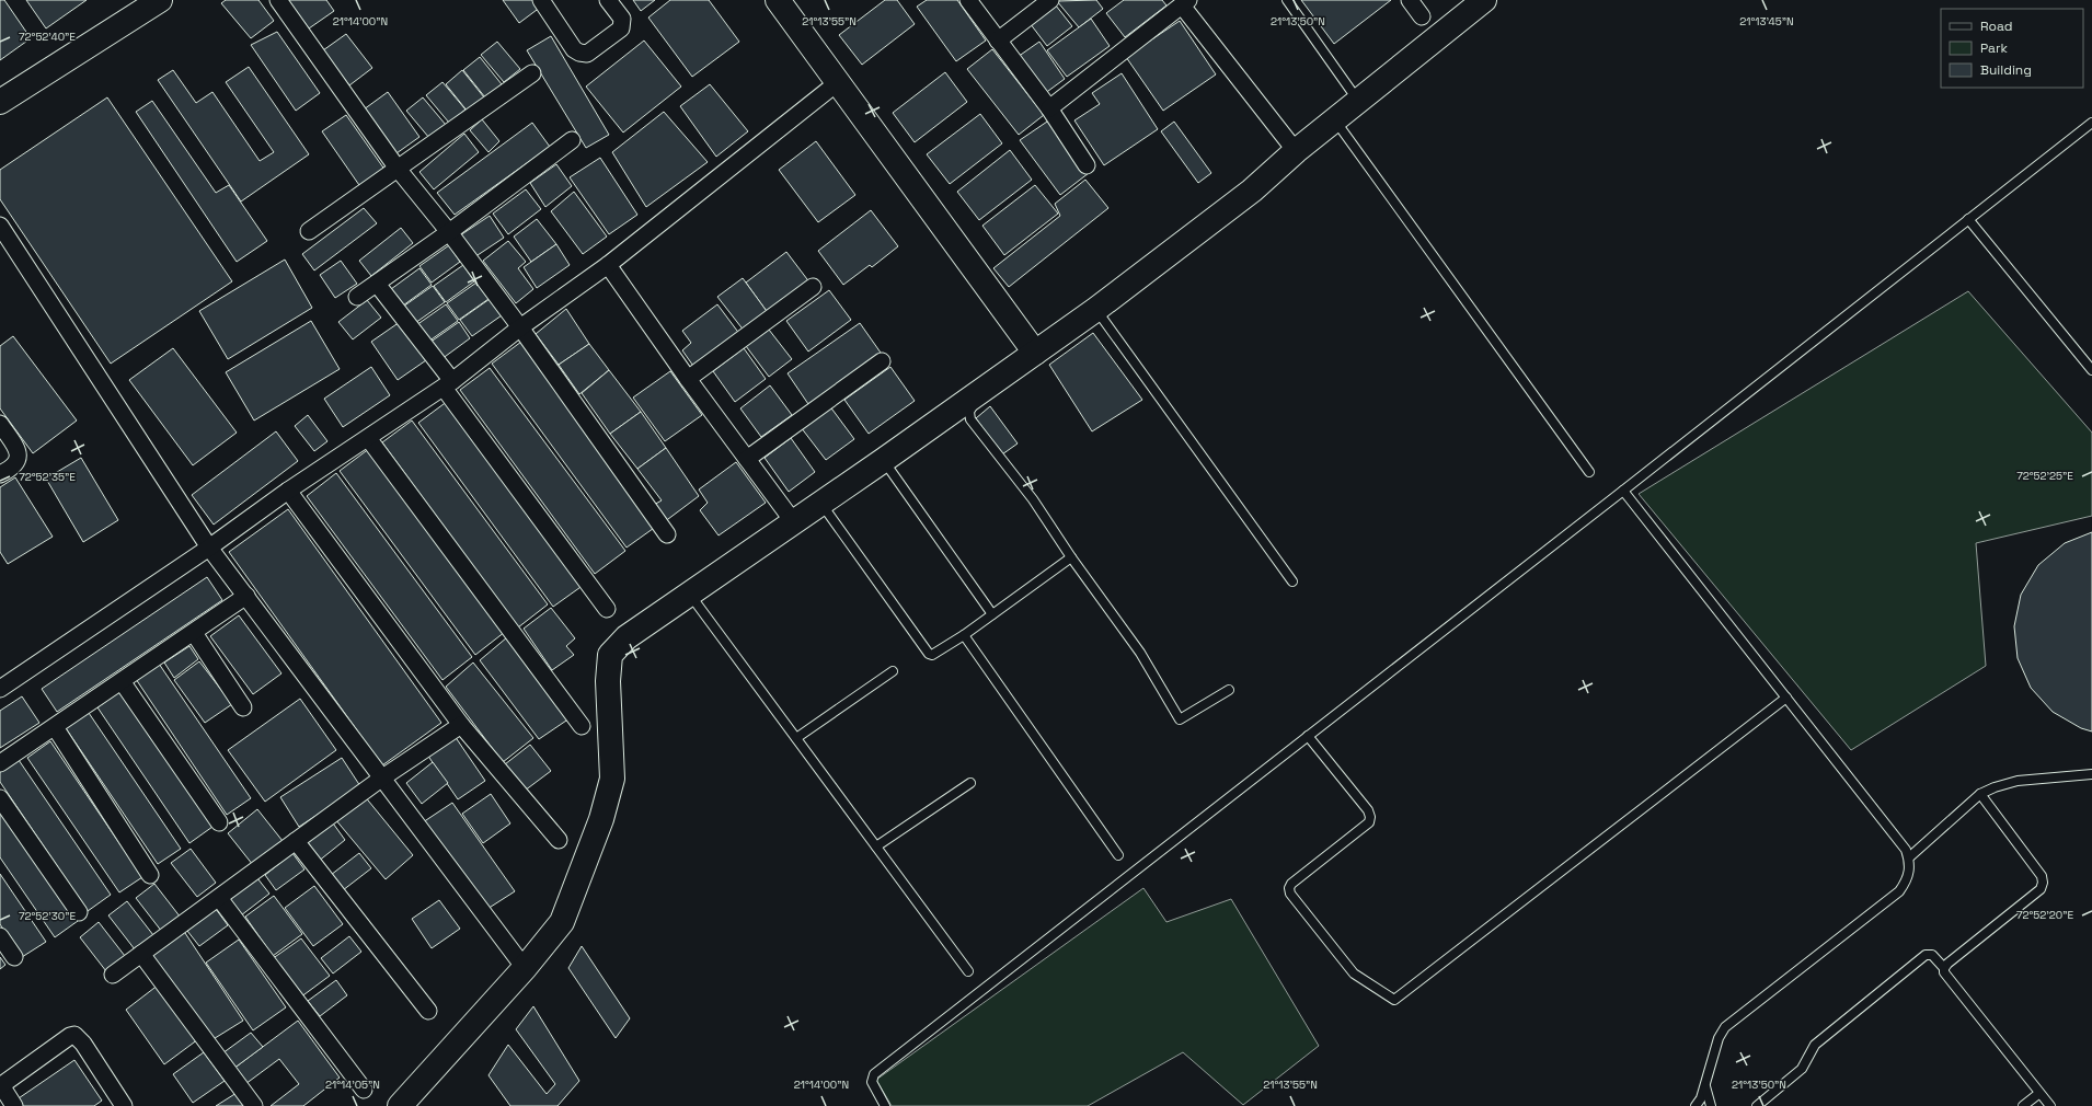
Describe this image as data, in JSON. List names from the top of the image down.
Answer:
{
  "legend": ["Road", "Park", "Building"],
  "coordinates": [
    "21°14'00\"N",
    "21°13'55\"N",
    "21°13'50\"N",
    "21°13'45\"N",
    "72°52'40\"E",
    "72°52'25\"E",
    "72°52'35\"E",
    "72°52'20\"E",
    "72°52'30\"E",
    "21°14'05\"N"
  ]
}
